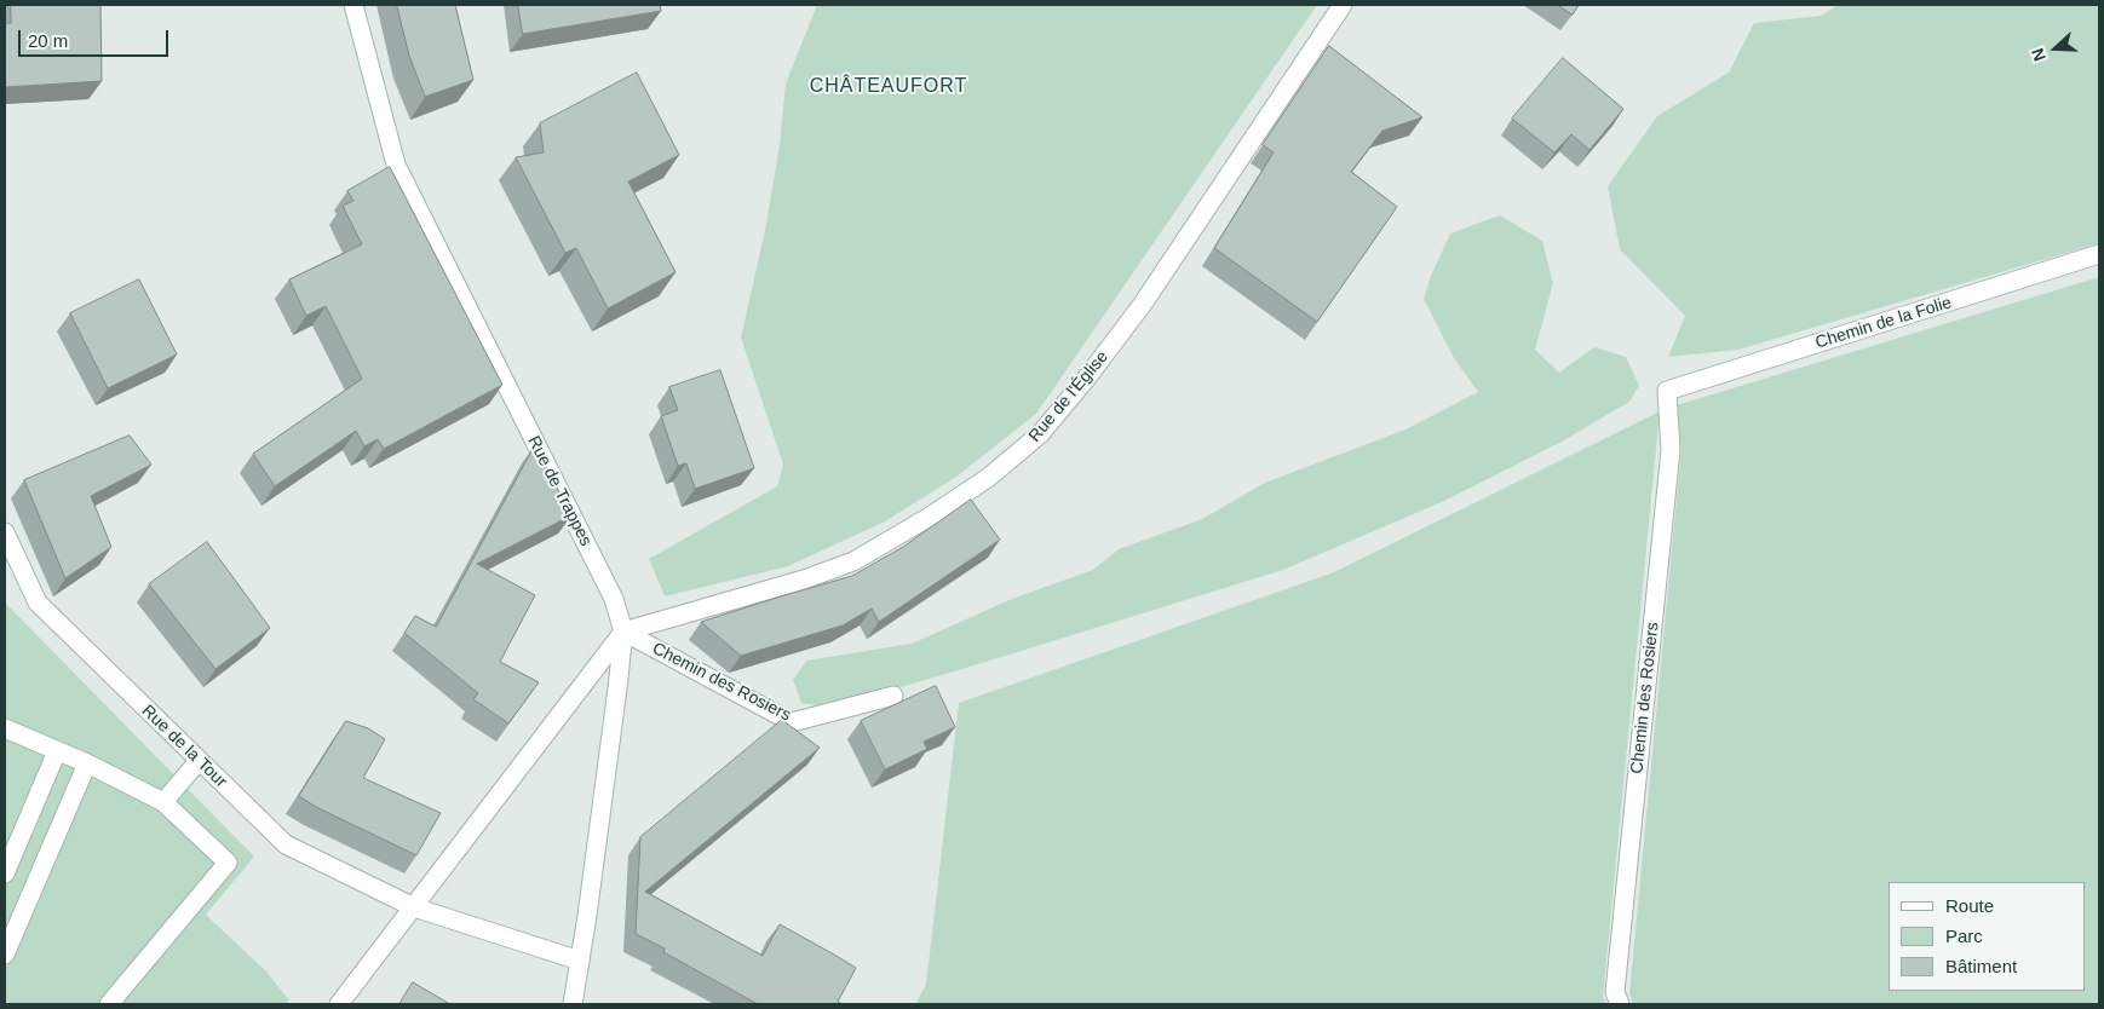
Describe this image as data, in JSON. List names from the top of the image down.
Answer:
{
  "streets": {
    "street": [
      "Chemin de la Folie",
      "Rue de l'Église",
      "Rue de Trappes",
      "Chemin des Rosiers",
      "Rue de la Tour"
    ]
  },
  "crossings": [
    ["Chemin de la Folie", "Chemin des Rosiers"],
    ["Rue de l'Église", "Rue de Trappes"],
    ["Rue de l'Église", "Chemin des Rosiers"],
    ["Rue de Trappes", "Chemin des Rosiers"],
    ["Rue de Trappes", "Rue de la Tour"]
  ],
  "districts": ["CHÂTEAUFORT"],
  "legend": ["Route", "Parc", "Bâtiment"],
  "scale_bar": "20 m",
  "north": "left"
}
